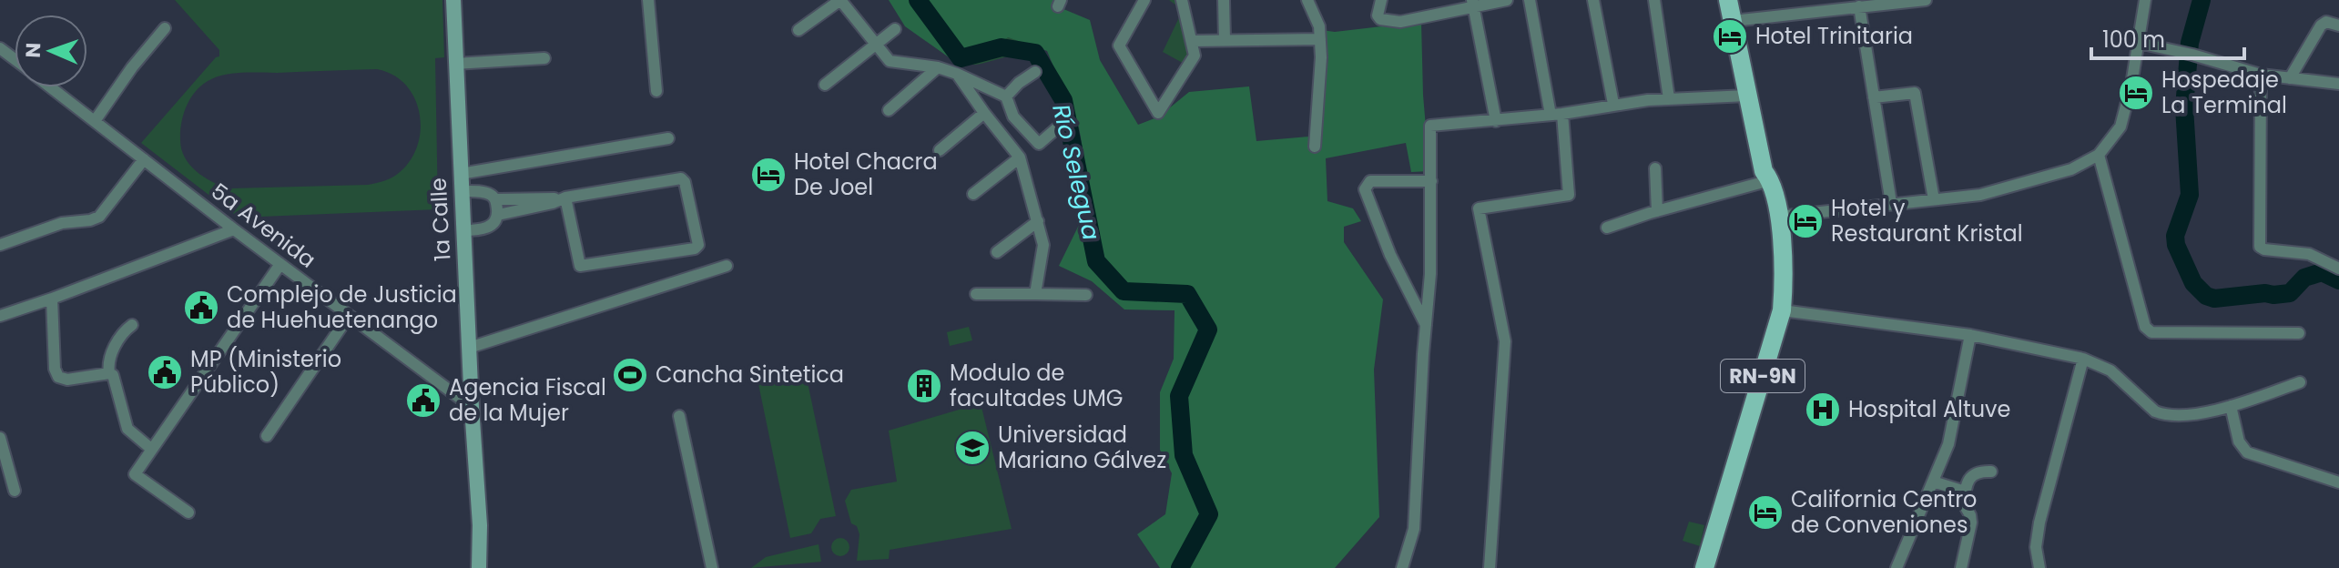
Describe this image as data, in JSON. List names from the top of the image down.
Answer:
{
  "streets": {
    "main road": ["1a Calle", "RN-9N"],
    "street": ["5a Avenida"]
  },
  "crossings": [
    ["1a Calle", "5a Avenida"]
  ],
  "water": ["Río Selegua"],
  "places": {
    "hotel": [
      "Hotel Trinitaria",
      "Hospedaje La Terminal",
      "Hotel Chacra De Joel",
      "Hotel y Restaurant Kristal",
      "California Centro de Conveniones"
    ],
    "public building": ["Complejo de Justicia de Huehuetenango", "MP (Ministerio Público)", "Agencia Fiscal de la Mujer"],
    "sports": ["Cancha Sintetica"],
    "building": ["Modulo de facultades UMG"],
    "hospital": ["Hospital Altuve"],
    "school or university": ["Universidad Mariano Gálvez"]
  },
  "scale_bar": "100 m",
  "north": "left"
}
